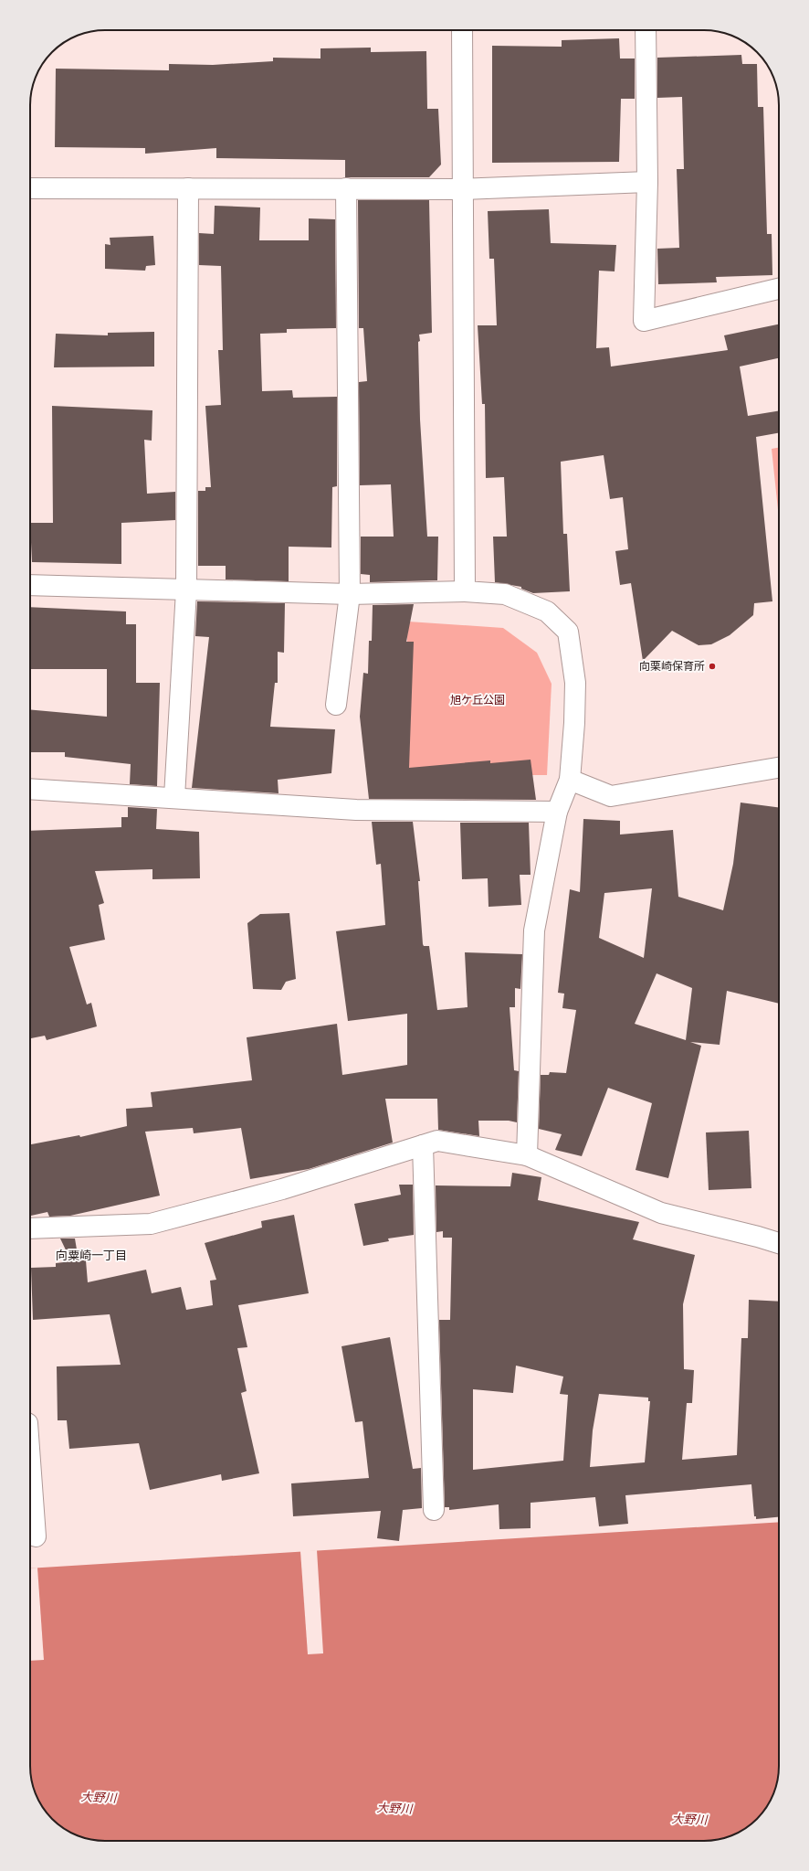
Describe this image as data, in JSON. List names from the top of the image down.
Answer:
{
  "districts": ["向粟崎一丁目"],
  "water": ["大野川"],
  "parks": ["旭ケ丘公園"],
  "places": ["向栗崎保育所"]
}
